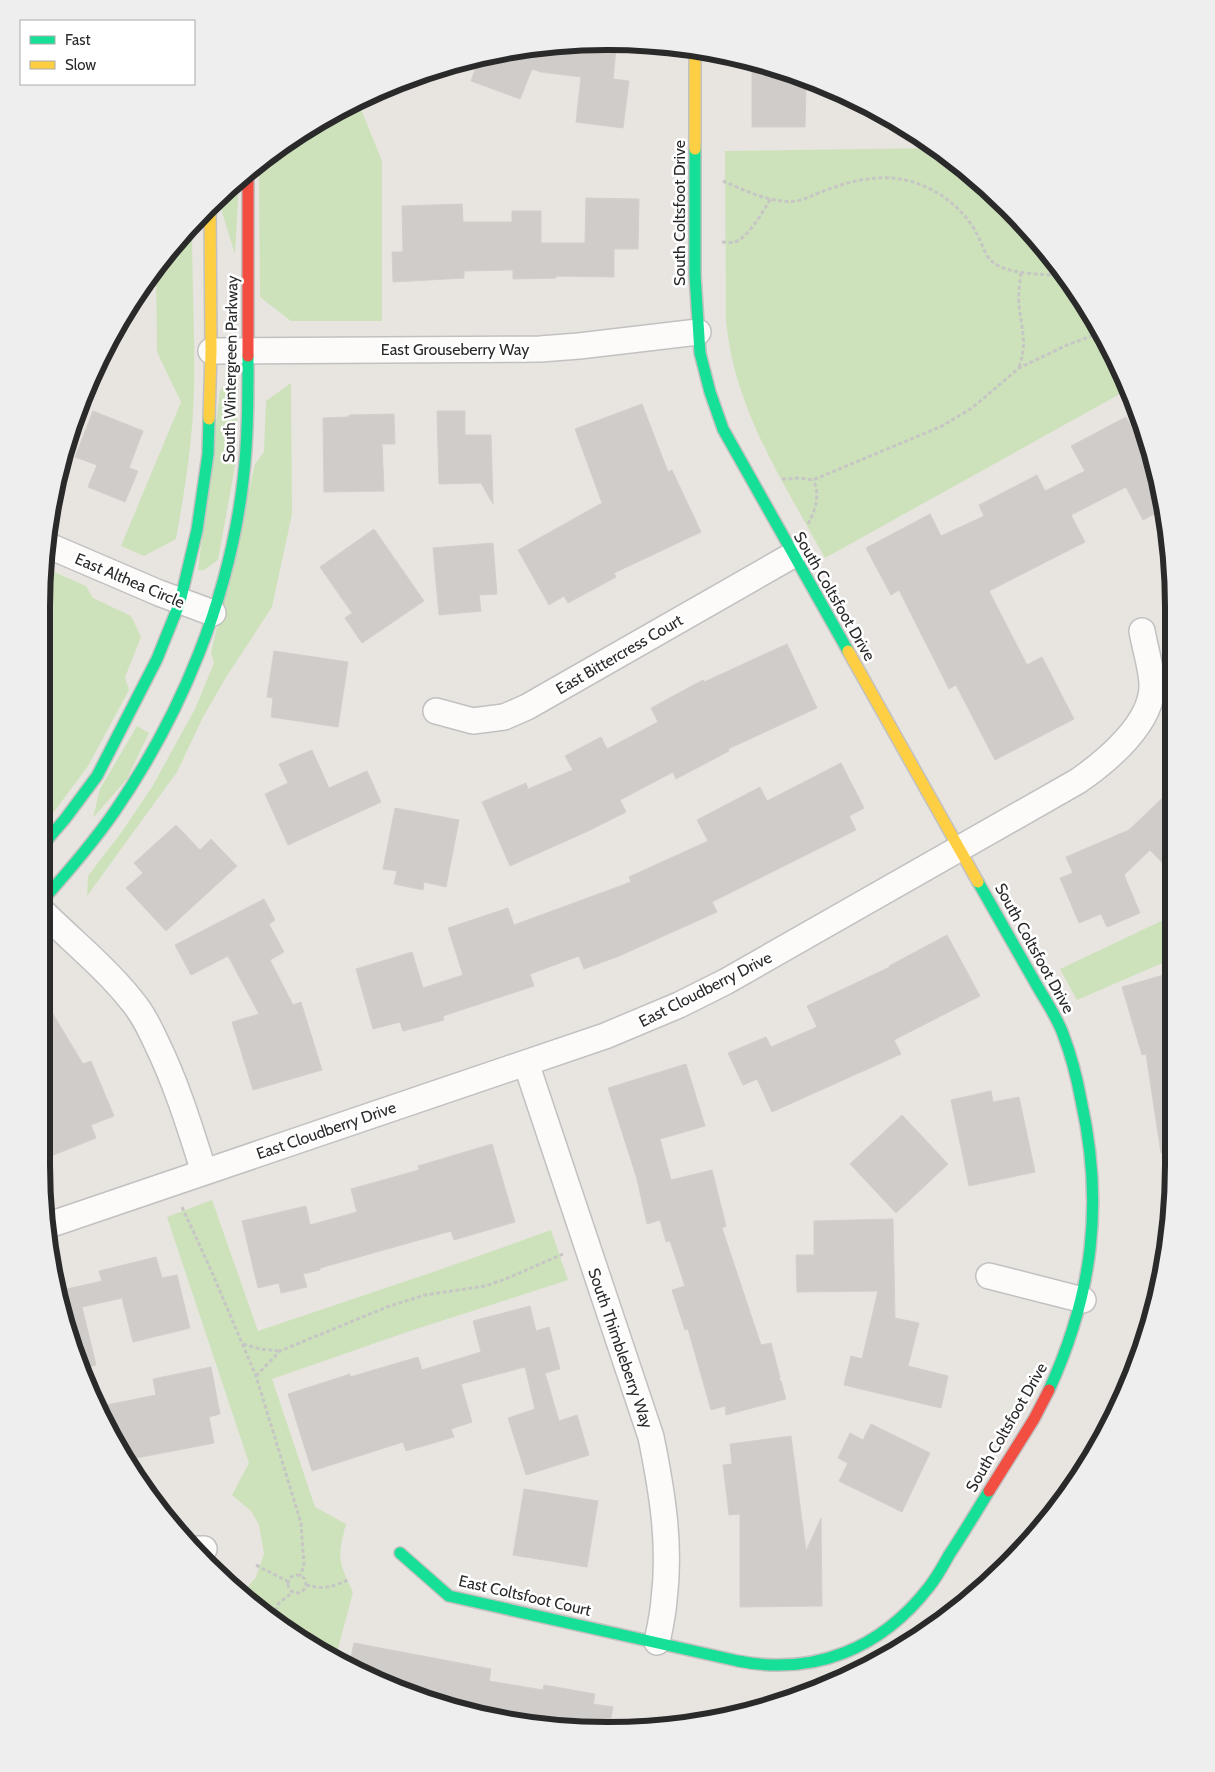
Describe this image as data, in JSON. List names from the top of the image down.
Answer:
{
  "streets": {
    "street": [
      "South Coltsfoot Drive",
      "East Grouseberry Way",
      "South Wintergreen Parkway",
      "East Althea Circle",
      "East Bittercress Court",
      "East Cloudberry Drive",
      "South Thimbleberry Way",
      "East Coltsfoot Court"
    ]
  },
  "crossings": [
    ["South Coltsfoot Drive", "East Grouseberry Way"],
    ["South Coltsfoot Drive", "East Bittercress Court"],
    ["South Coltsfoot Drive", "East Cloudberry Drive"],
    ["South Coltsfoot Drive", "South Thimbleberry Way"],
    ["South Coltsfoot Drive", "East Coltsfoot Court"],
    ["East Grouseberry Way", "South Wintergreen Parkway"],
    ["South Wintergreen Parkway", "East Althea Circle"],
    ["East Cloudberry Drive", "South Thimbleberry Way"],
    ["South Thimbleberry Way", "East Coltsfoot Court"]
  ],
  "legend": ["Fast", "Slow"]
}
